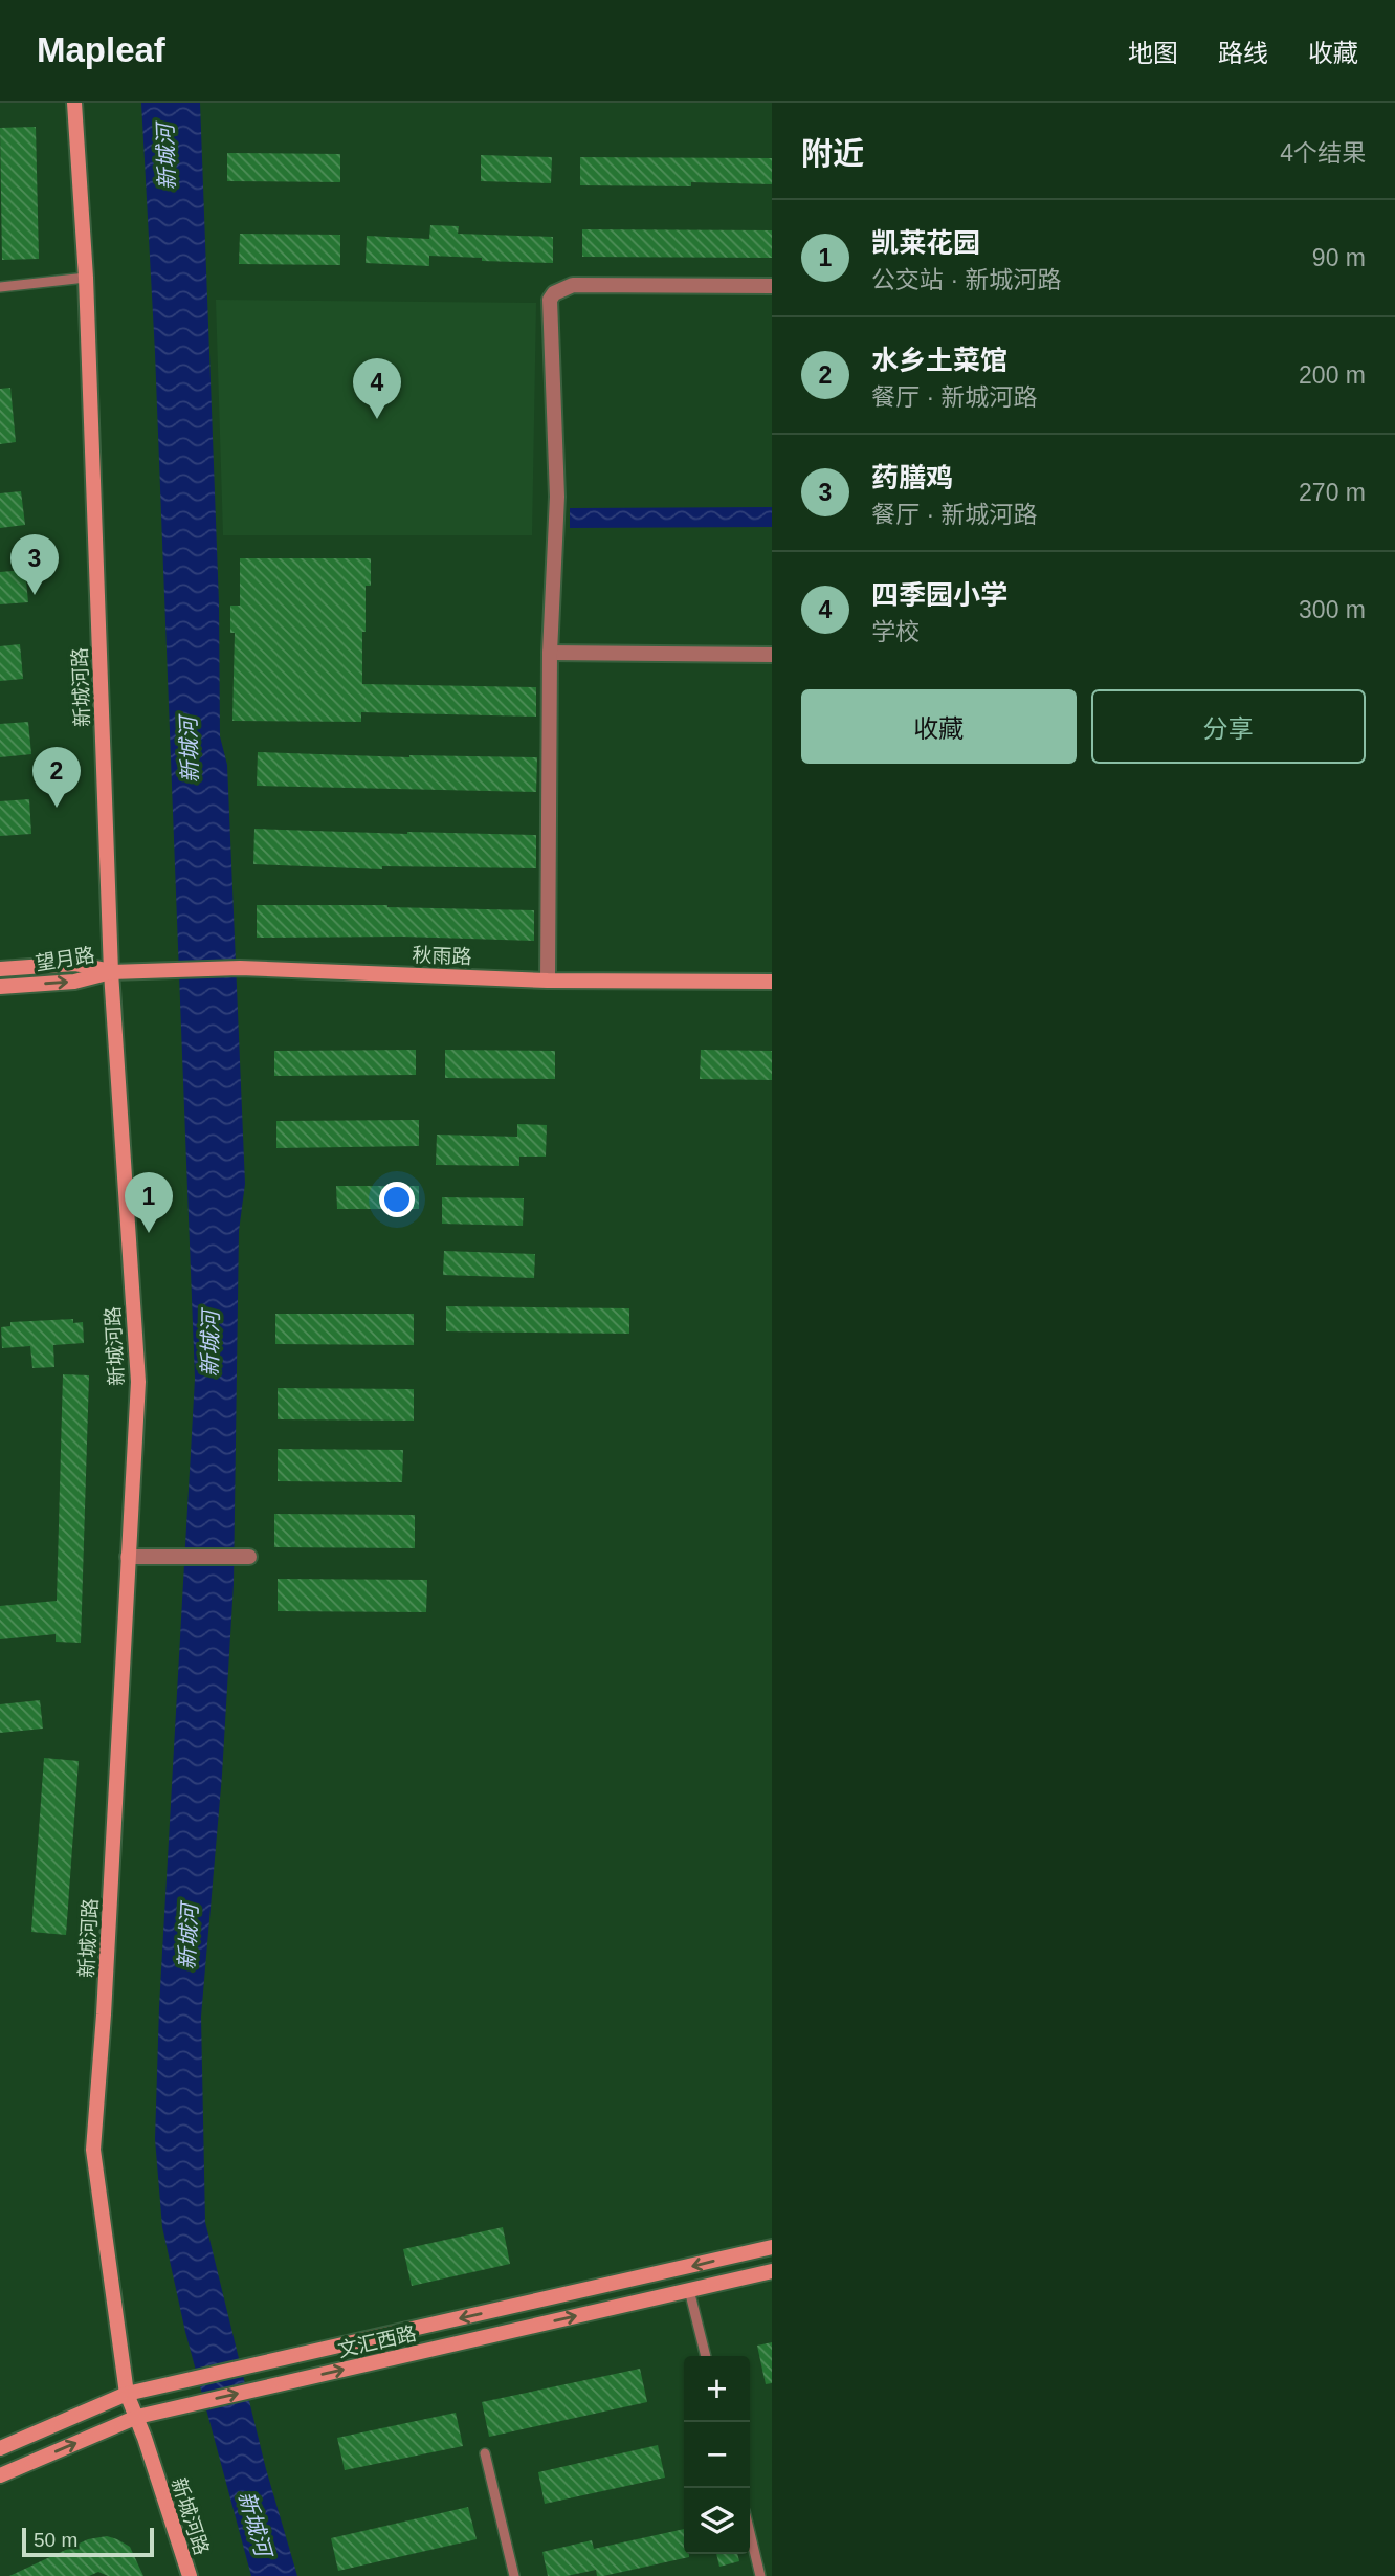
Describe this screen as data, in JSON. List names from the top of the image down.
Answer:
{
  "streets": {
    "street": [
      "新城河路",
      "秋雨路",
      "望月路",
      "文汇西路"
    ]
  },
  "crossings": [
    ["新城河路", "秋雨路"],
    ["新城河路", "望月路"],
    ["新城河路", "文汇西路"],
    ["秋雨路", "望月路"]
  ],
  "water": ["新城河"],
  "scale_bar": "50 m",
  "page": {
    "header": "Mapleaf",
    "nav": ["地图", "路线", "收藏"],
    "heading": ["附近", "4个结果"],
    "list": [
      {
        "mark": "1",
        "name": "凯莱花园",
        "note": "公交站 · 新城河路",
        "value": "90 m"
      },
      {
        "mark": "2",
        "name": "水乡土菜馆",
        "note": "餐厅 · 新城河路",
        "value": "200 m"
      },
      {
        "mark": "3",
        "name": "药膳鸡",
        "note": "餐厅 · 新城河路",
        "value": "270 m"
      },
      {
        "mark": "4",
        "name": "四季园小学",
        "note": "学校",
        "value": "300 m"
      }
    ],
    "pins": [
      "4",
      "3",
      "2",
      "1"
    ],
    "buttons": ["收藏", "分享"],
    "map_buttons": ["+", "−"],
    "scale": "50 m"
  }
}
